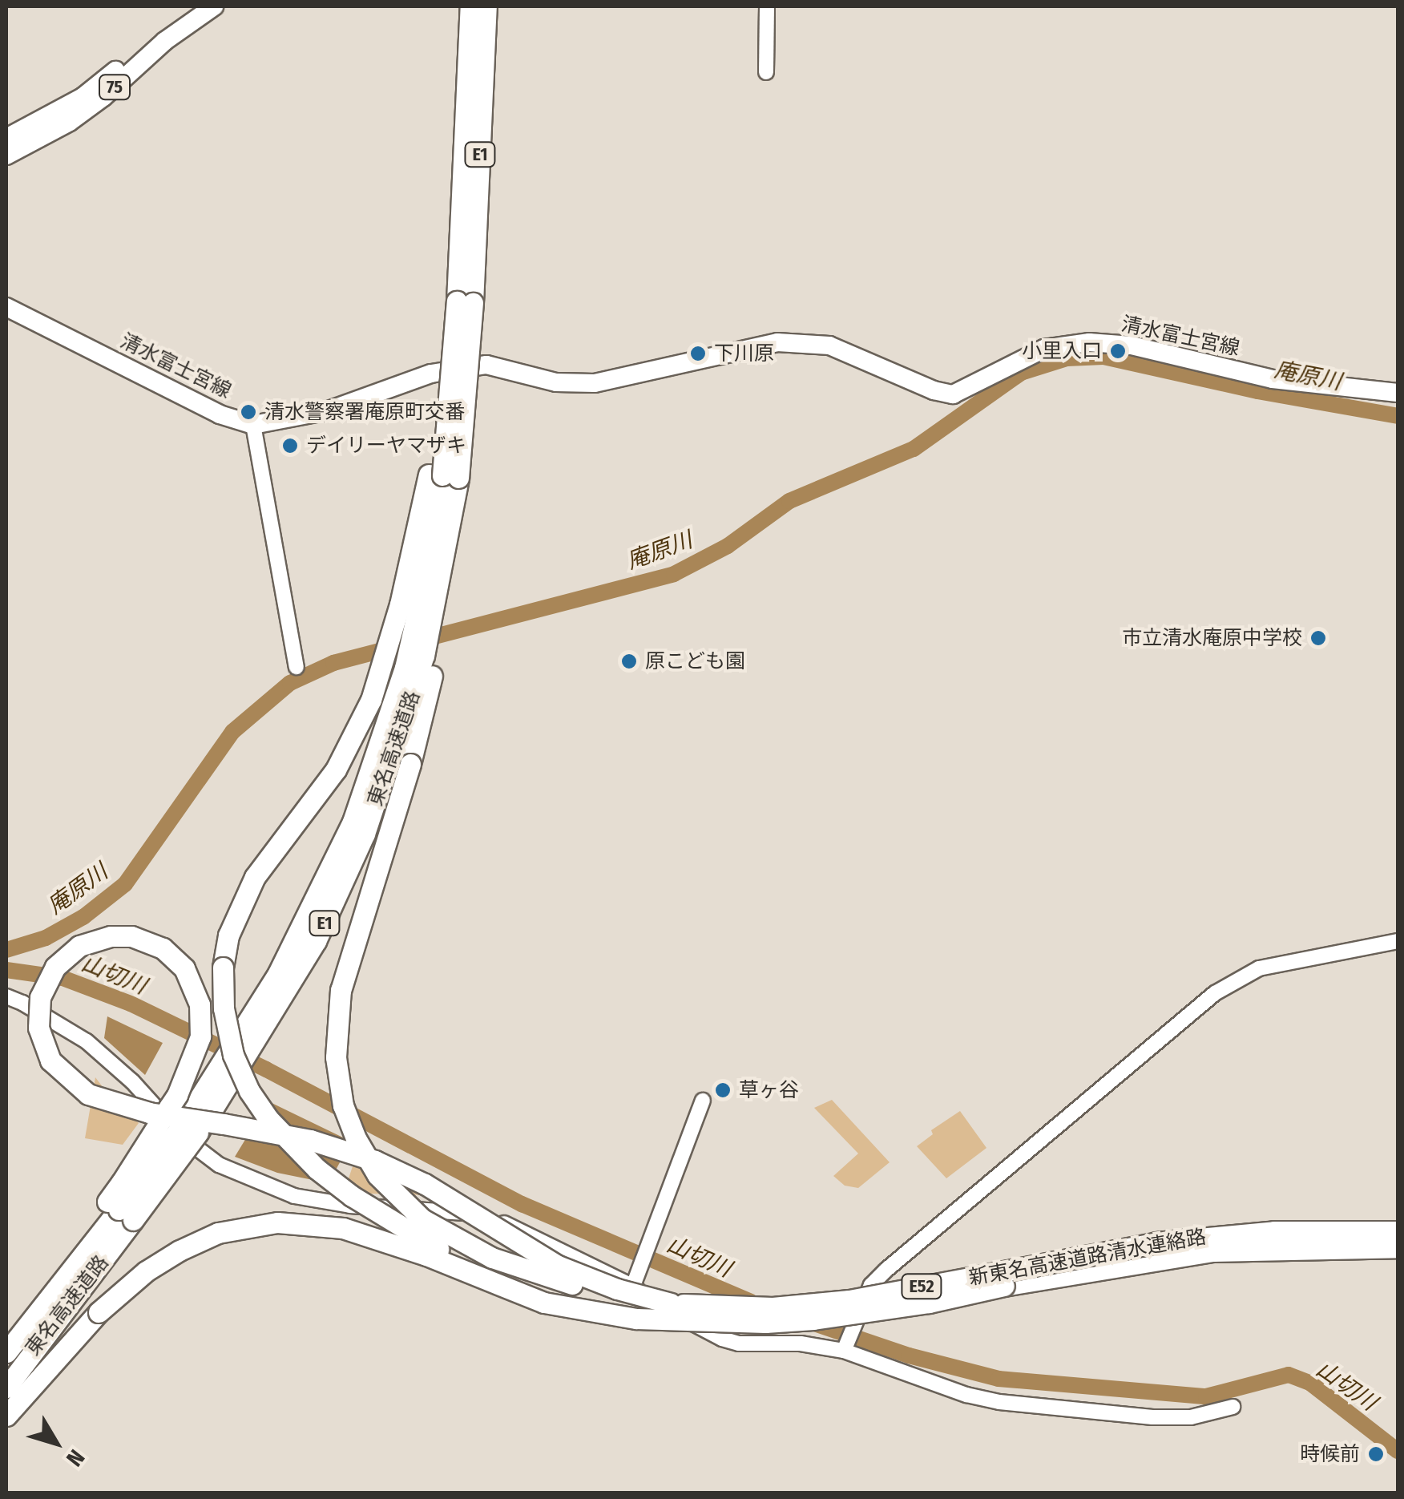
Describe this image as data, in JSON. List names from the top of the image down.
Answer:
{
  "streets": {
    "highway": [
      "E1",
      "東名高速道路",
      "新東名高速道路清水連絡路",
      "E52"
    ],
    "main road": ["75", "清水富士宮線"]
  },
  "water": ["庵原川", "山切川"],
  "places": [
    "小里入口",
    "下川原",
    "清水警察署庵原町交番",
    "デイリーヤマザキ",
    "市立清水庵原中学校",
    "原こども園",
    "草ヶ谷",
    "時候前"
  ],
  "north": "bottom right"
}
